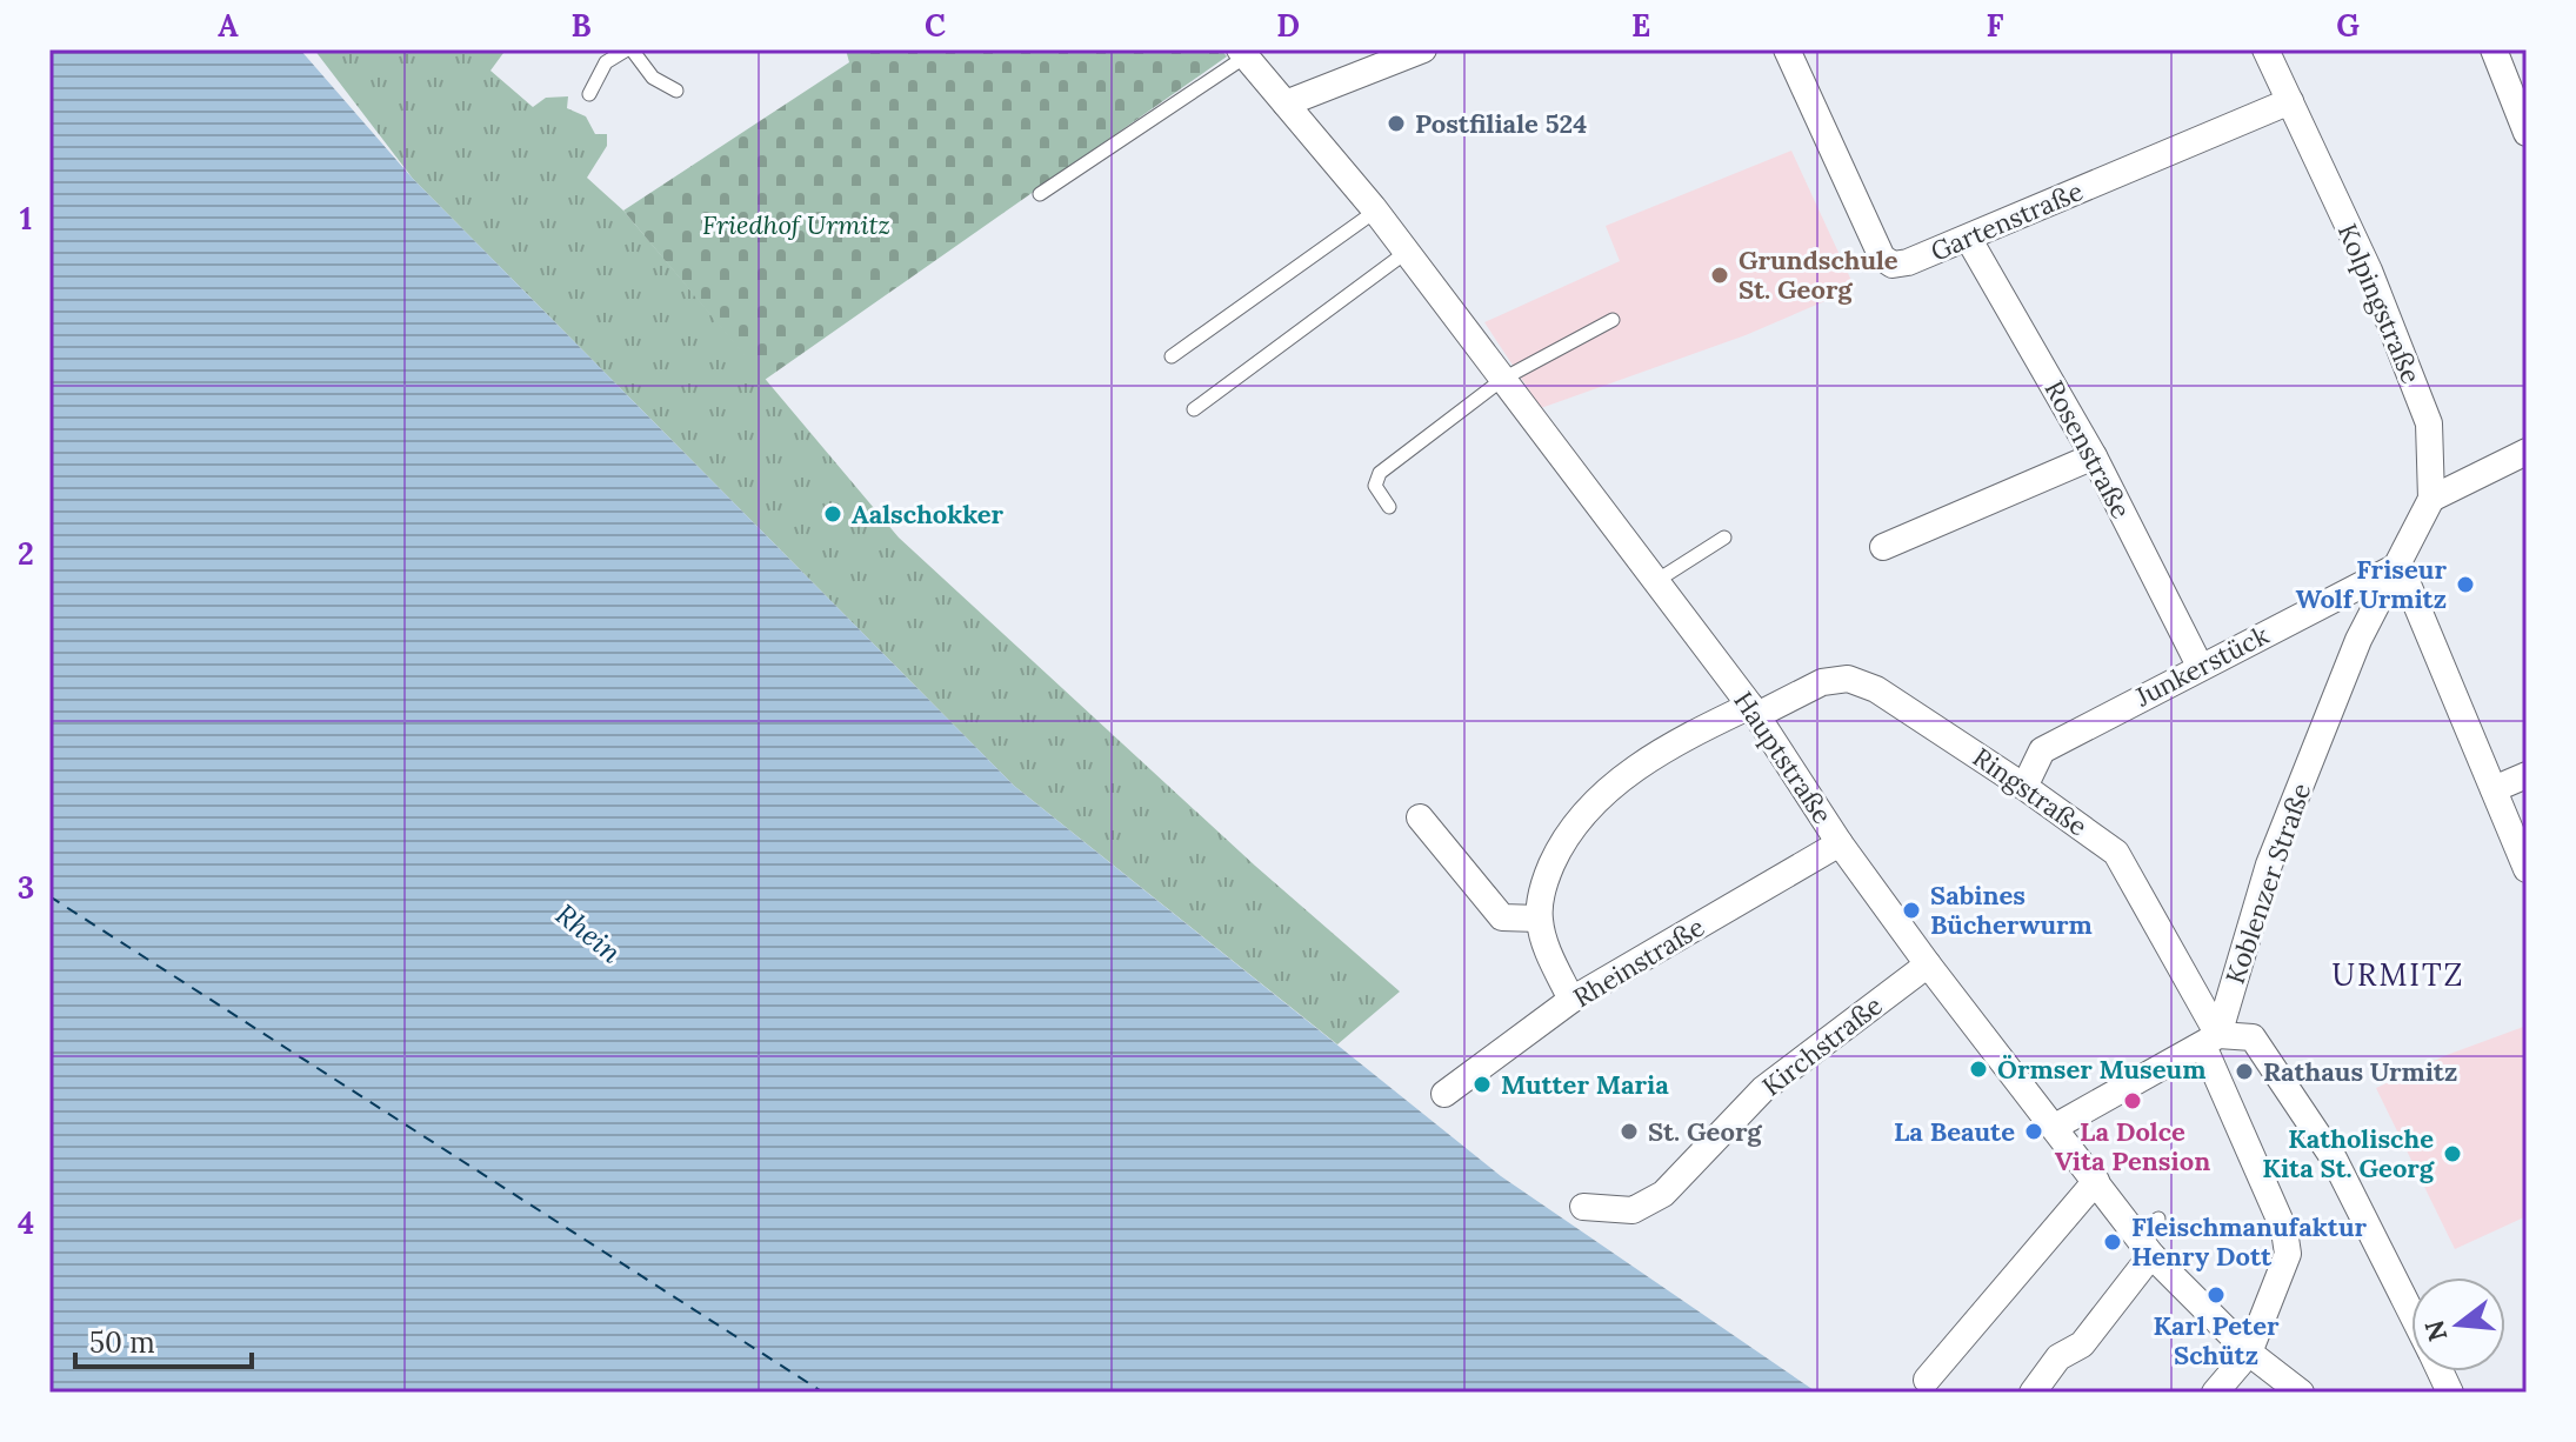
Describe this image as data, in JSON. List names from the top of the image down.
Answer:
{
  "streets": {
    "street": [
      "Gartenstraße",
      "Kolpingstraße",
      "Rosenstraße",
      "Junkerstück",
      "Hauptstraße",
      "Ringstraße",
      "Koblenzer Straße",
      "Rheinstraße",
      "Kirchstraße"
    ]
  },
  "crossings": [
    ["Gartenstraße", "Kolpingstraße"],
    ["Gartenstraße", "Rosenstraße"],
    ["Kolpingstraße", "Junkerstück"],
    ["Kolpingstraße", "Koblenzer Straße"],
    ["Rosenstraße", "Junkerstück"],
    ["Junkerstück", "Ringstraße"],
    ["Junkerstück", "Koblenzer Straße"],
    ["Hauptstraße", "Ringstraße"],
    ["Hauptstraße", "Rheinstraße"],
    ["Hauptstraße", "Kirchstraße"],
    ["Ringstraße", "Koblenzer Straße"]
  ],
  "districts": ["URMITZ"],
  "water": ["Rhein"],
  "parks": ["Friedhof Urmitz"],
  "places": [
    "Postfiliale 524",
    "Grundschule St. Georg",
    "Aalschokker",
    "Friseur Wolf Urmitz",
    "Sabines Bücherwurm",
    "Örmser Museum",
    "Rathaus Urmitz",
    "Mutter Maria",
    "La Dolce Vita Pension",
    "St. Georg",
    "La Beaute",
    "Katholische Kita St. Georg",
    "Fleischmanufaktur Henry Dott",
    "Karl Peter Schütz"
  ],
  "scale_bar": "50 m",
  "north": "left",
  "grid": {
    "columns": [
      "A",
      "B",
      "C",
      "D",
      "E",
      "F",
      "G"
    ],
    "rows": [
      "1",
      "2",
      "3",
      "4"
    ]
  }
}
